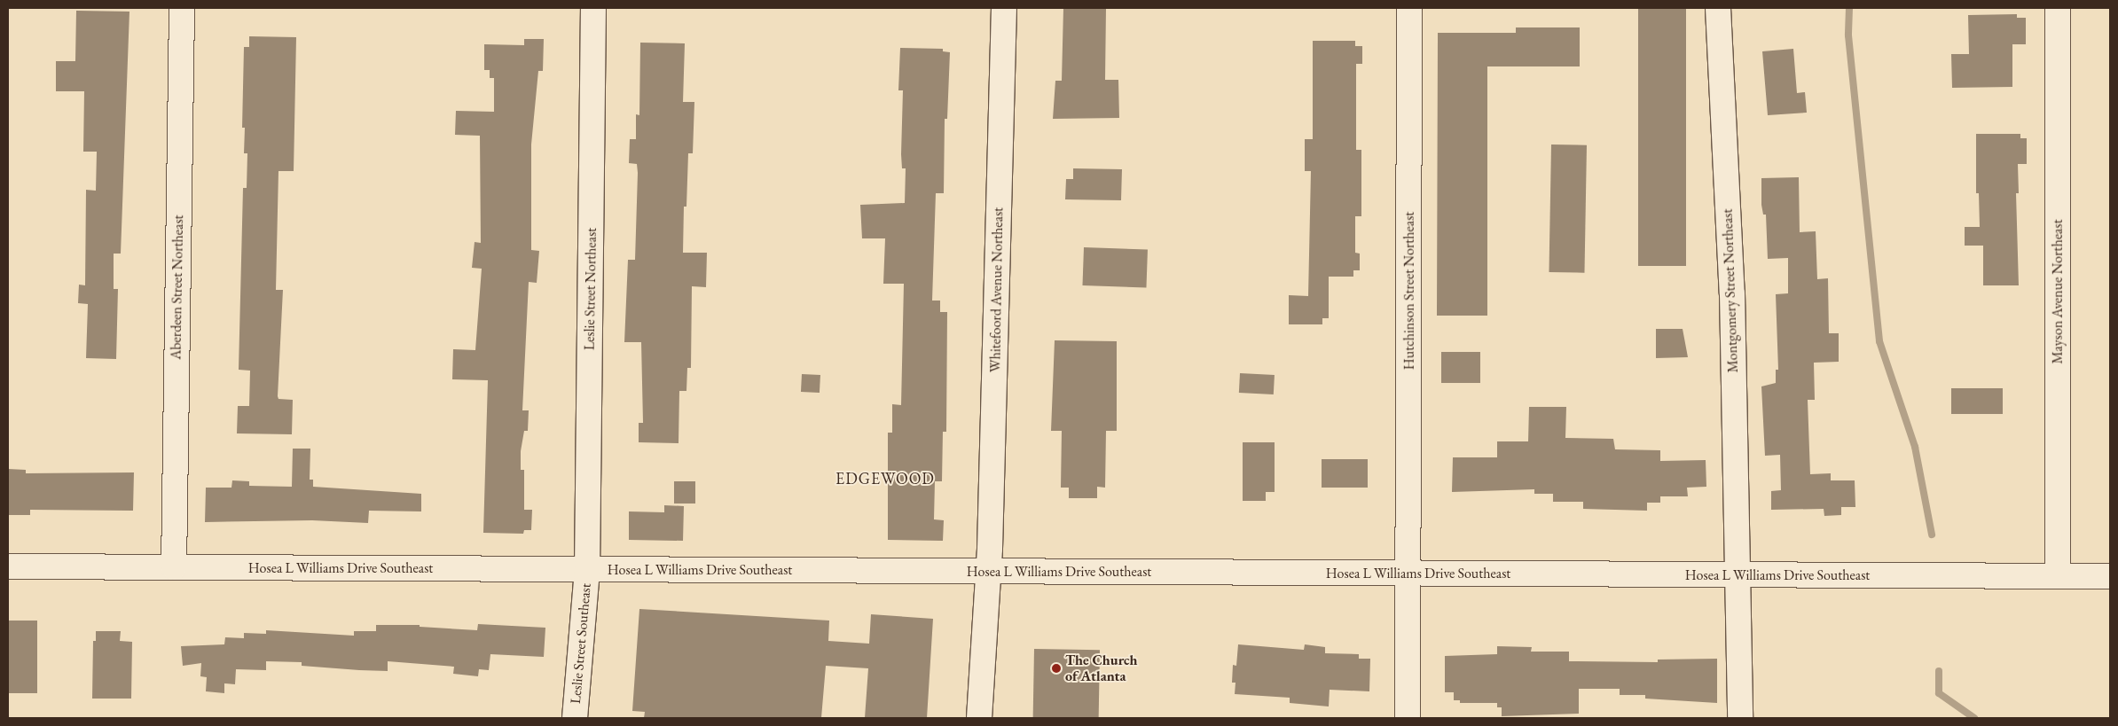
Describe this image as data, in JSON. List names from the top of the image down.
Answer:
{
  "streets": {
    "street": [
      "Aberdeen Street Northeast",
      "Leslie Street Northeast",
      "Whitefoord Avenue Northeast",
      "Hutchinson Street Northeast",
      "Montgomery Street Northeast",
      "Mayson Avenue Northeast",
      "Hosea L Williams Drive Southeast",
      "Leslie Street Southeast"
    ]
  },
  "crossings": [
    ["Aberdeen Street Northeast", "Hosea L Williams Drive Southeast"],
    ["Leslie Street Northeast", "Hosea L Williams Drive Southeast"],
    ["Leslie Street Northeast", "Leslie Street Southeast"],
    ["Whitefoord Avenue Northeast", "Hosea L Williams Drive Southeast"],
    ["Hutchinson Street Northeast", "Hosea L Williams Drive Southeast"],
    ["Montgomery Street Northeast", "Hosea L Williams Drive Southeast"],
    ["Mayson Avenue Northeast", "Hosea L Williams Drive Southeast"],
    ["Hosea L Williams Drive Southeast", "Leslie Street Southeast"]
  ],
  "districts": ["EDGEWOOD"],
  "places": ["The Church of Atlanta"]
}
